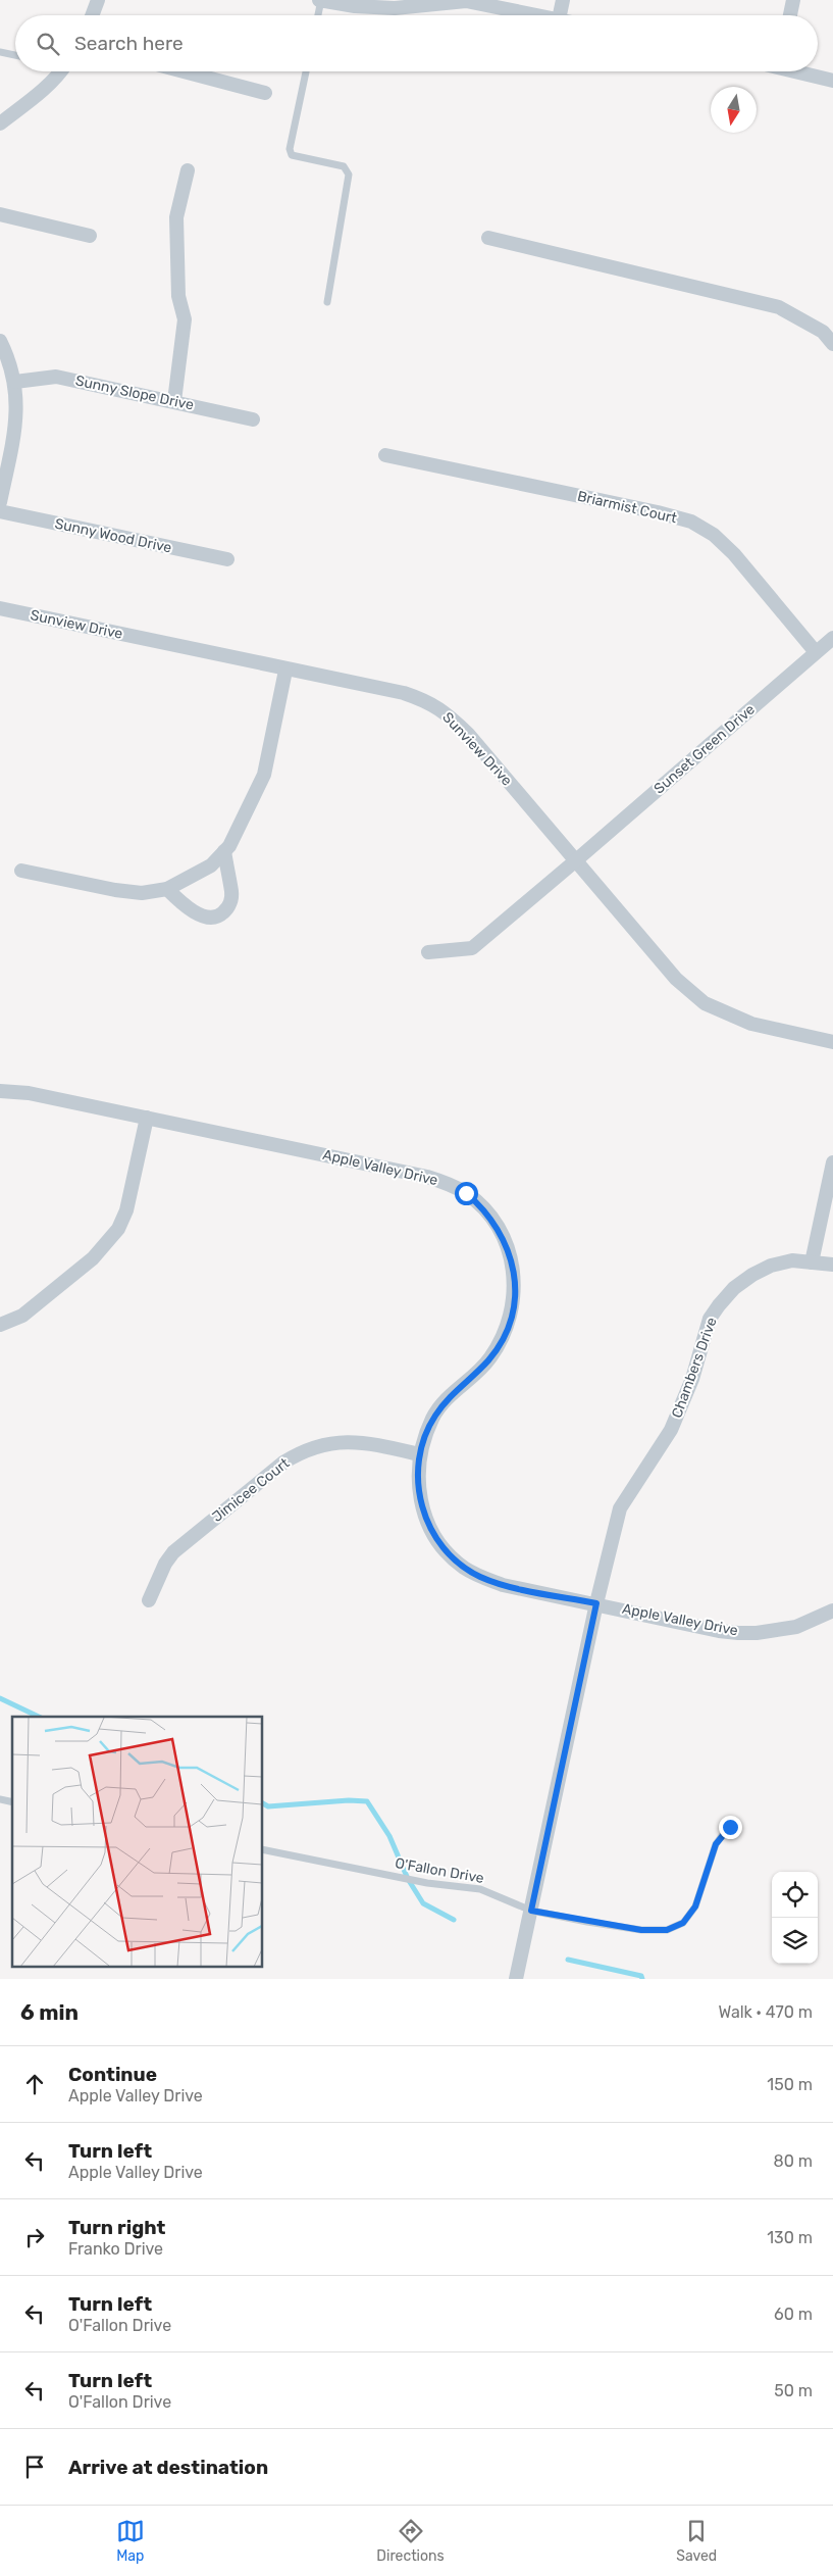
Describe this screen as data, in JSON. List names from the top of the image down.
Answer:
{
  "streets": {
    "street": [
      "Sunny Slope Drive",
      "Briarmist Court",
      "Sunny Wood Drive",
      "Sunview Drive",
      "Sunset Green Drive",
      "Apple Valley Drive",
      "Chambers Drive",
      "Jimicee Court"
    ],
    "lane": ["O'Fallon Drive"]
  },
  "crossings": [
    ["Briarmist Court", "Sunset Green Drive"],
    ["Sunview Drive", "Sunset Green Drive"],
    ["Apple Valley Drive", "Chambers Drive"],
    ["Apple Valley Drive", "Jimicee Court"],
    ["Chambers Drive", "O'Fallon Drive"]
  ],
  "north": "bottom",
  "page": {
    "search": "Search here",
    "heading": ["6 min", "Walk · 470 m"],
    "list": [
      ["Continue", "Apple Valley Drive", "150 m"],
      ["Turn left", "Apple Valley Drive", "80 m"],
      ["Turn right", "Franko Drive", "130 m"],
      ["Turn left", "O'Fallon Drive", "60 m"],
      ["Turn left", "O'Fallon Drive", "50 m"],
      "Arrive at destination"
    ],
    "nav": ["Map", "Directions", "Saved"]
  }
}
